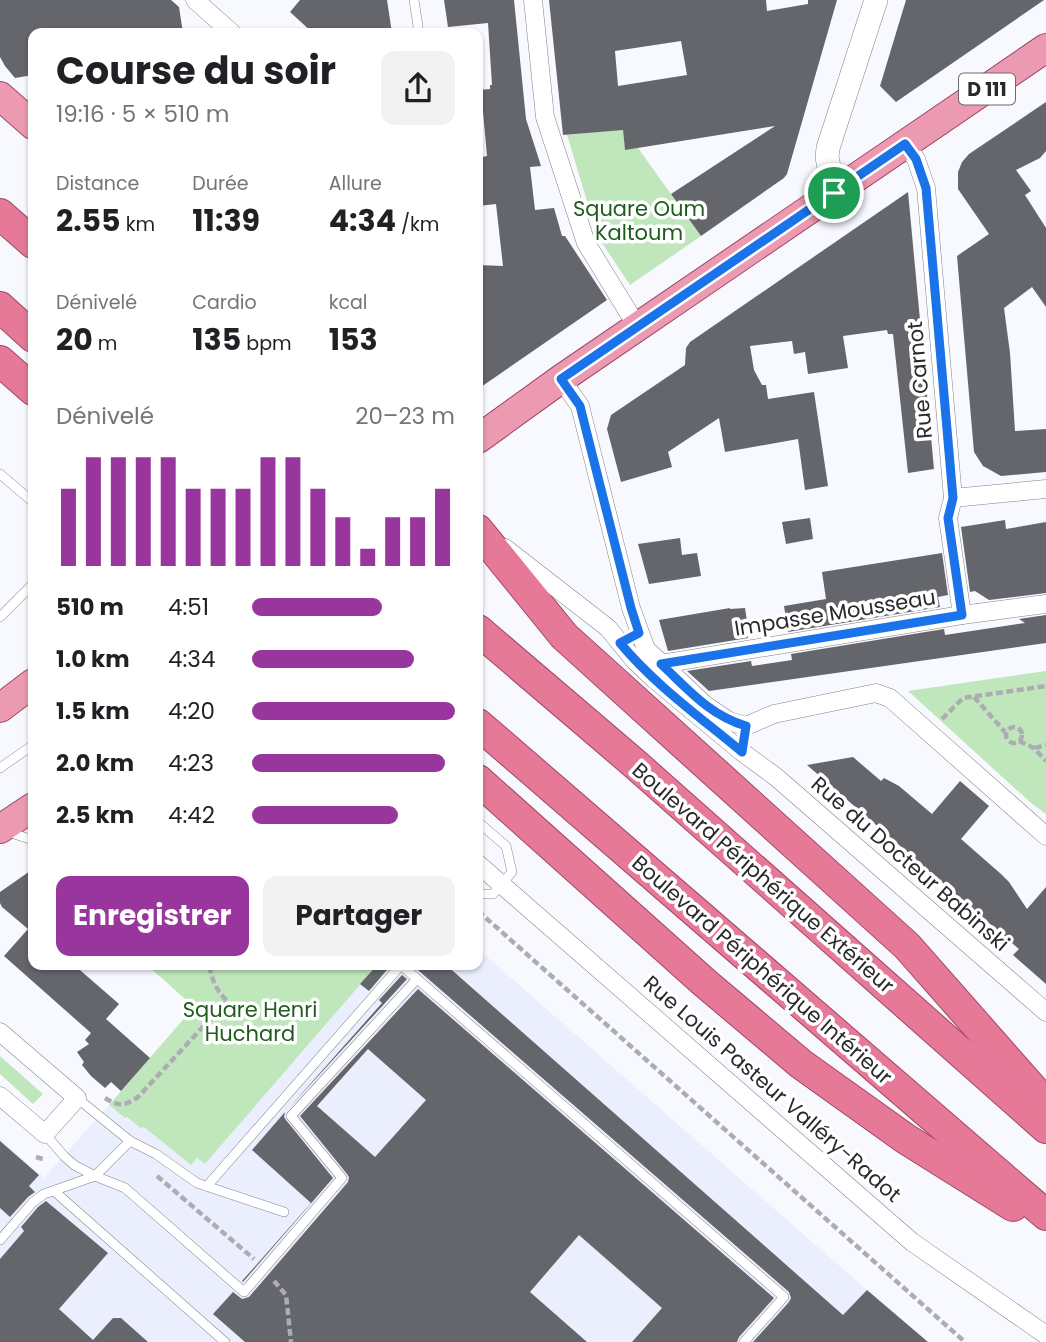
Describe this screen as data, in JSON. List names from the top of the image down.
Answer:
{
  "streets": {
    "highway": ["Boulevard Périphérique Extérieur", "Boulevard Périphérique Intérieur"],
    "main road": ["D 111"],
    "street": [
      "Rue Carnot",
      "Impasse Mousseau",
      "Rue du Docteur Babinski",
      "Rue Louis Pasteur Valléry-Radot"
    ]
  },
  "crossings": [
    ["D 111", "Rue Carnot"],
    ["Rue Carnot", "Impasse Mousseau"]
  ],
  "parks": ["Square Oum Kaltoum", "Square Henri Huchard"],
  "page": {
    "heading": ["Course du soir", "19:16 · 5 × 510 m"],
    "stats": [
      ["Distance", "2.55 km"],
      ["Durée", "11:39"],
      ["Allure", "4:34 /km"],
      ["Dénivelé", "20 m"],
      ["Cardio", "135 bpm"],
      ["kcal", "153"]
    ],
    "chart": ["Dénivelé", "20–23 m"],
    "list": [
      {
        "name": "510 m",
        "note": "4:51"
      },
      {
        "name": "1.0 km",
        "note": "4:34"
      },
      {
        "name": "1.5 km",
        "note": "4:20"
      },
      {
        "name": "2.0 km",
        "note": "4:23"
      },
      {
        "name": "2.5 km",
        "note": "4:42"
      }
    ],
    "buttons": ["Enregistrer", "Partager"]
  }
}
